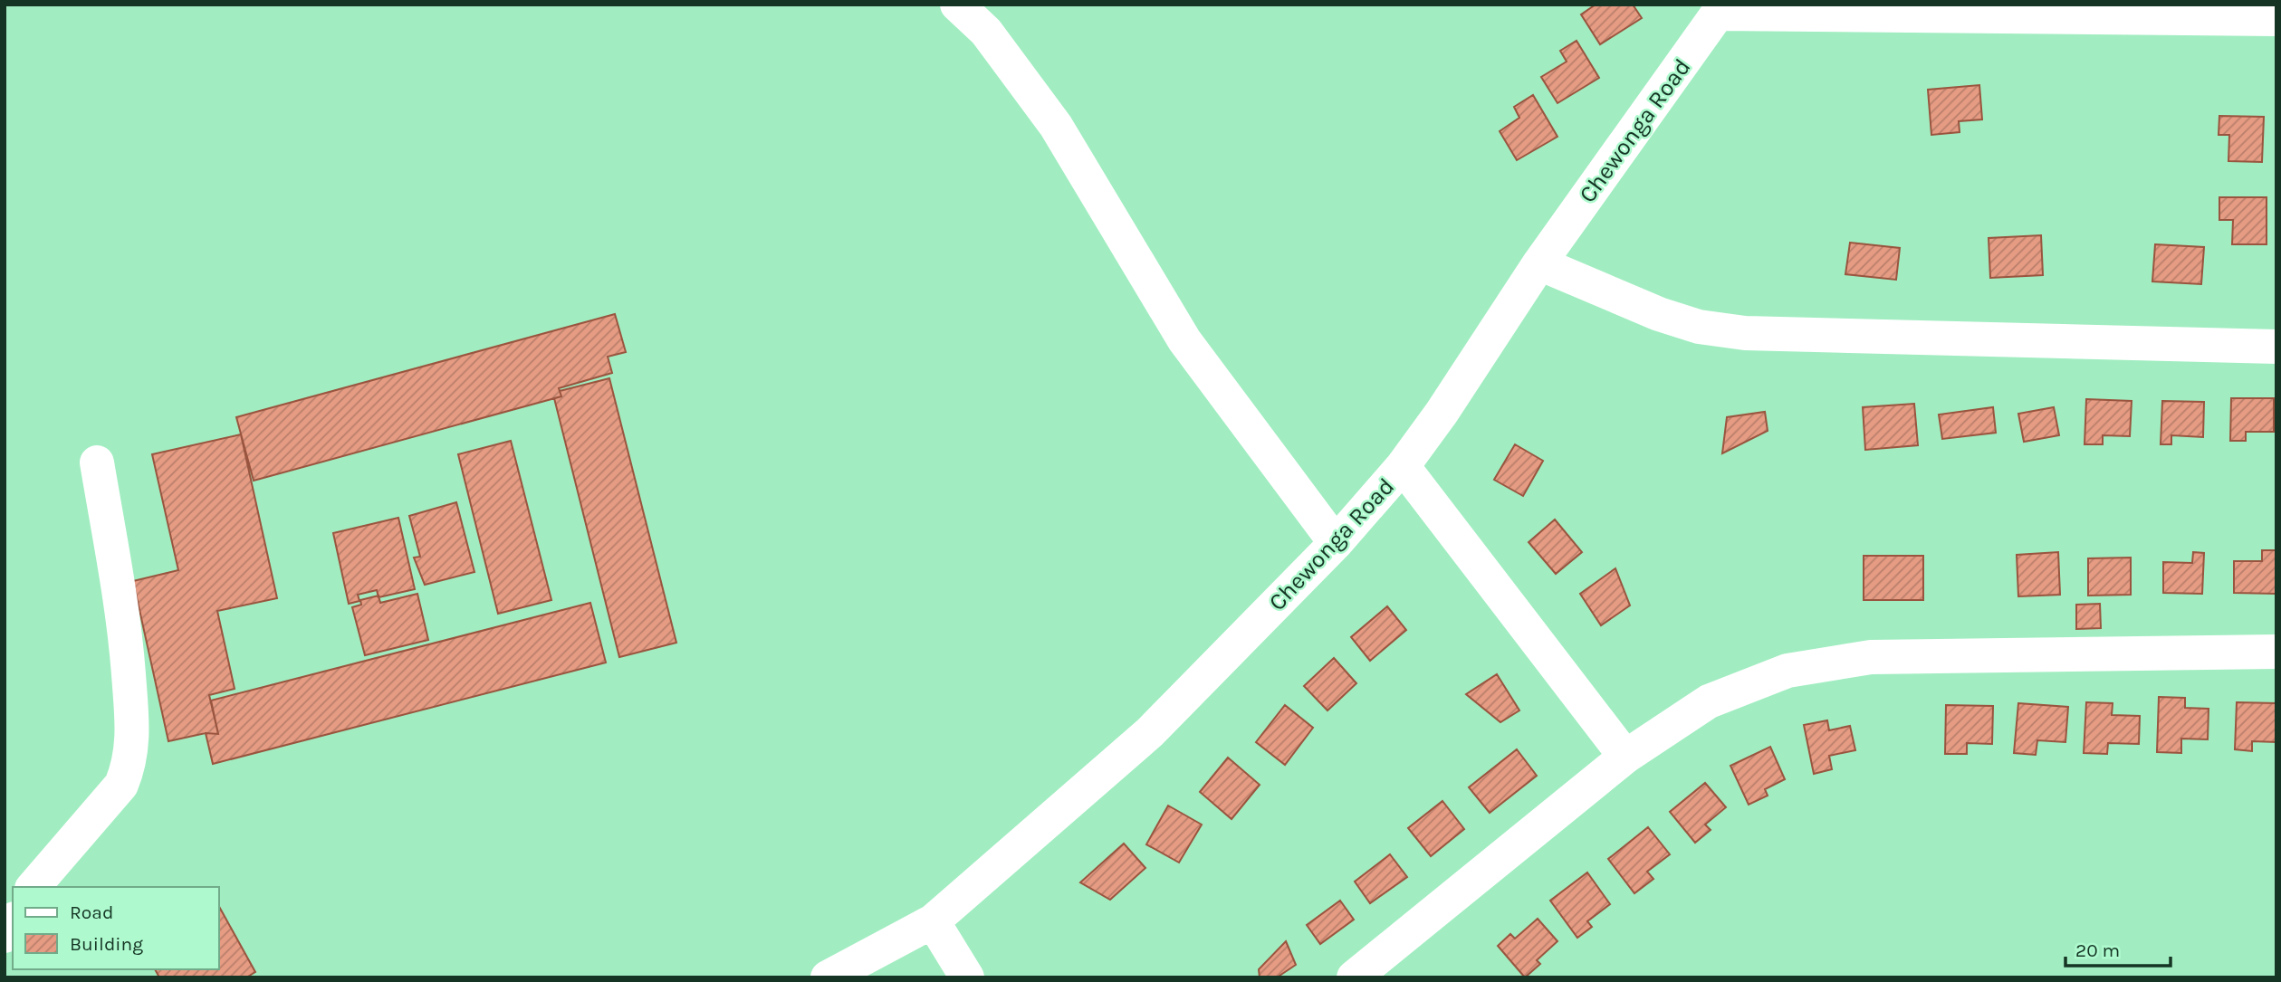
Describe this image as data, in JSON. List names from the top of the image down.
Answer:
{
  "streets": {
    "street": ["Chewonga Road"]
  },
  "legend": ["Road", "Building"],
  "scale_bar": "20 m"
}
